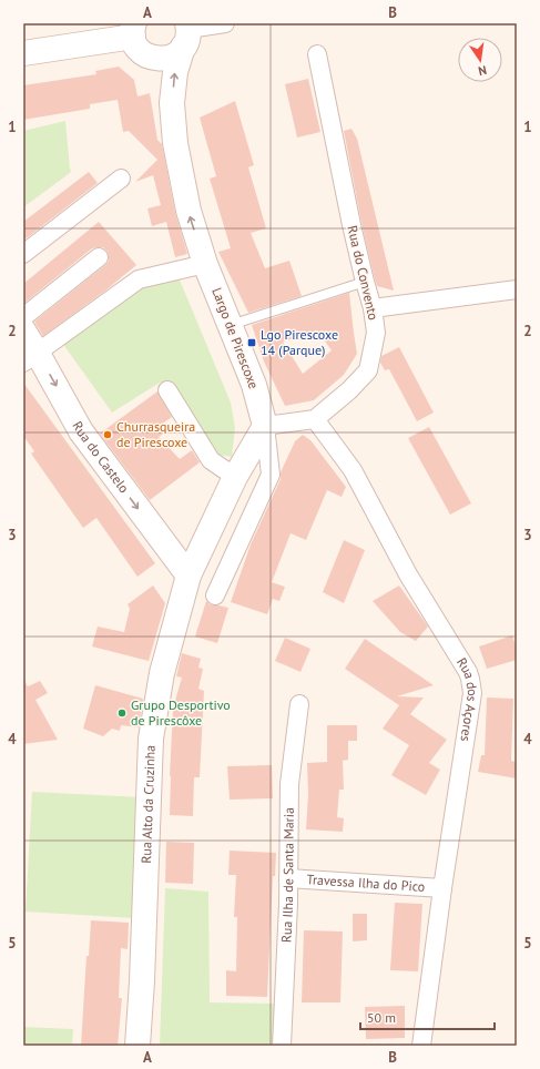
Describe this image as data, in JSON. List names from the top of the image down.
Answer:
{
  "streets": {
    "street": [
      "Rua do Convento",
      "Largo de Pirescoxe",
      "Rua do Castelo",
      "Rua dos Açores",
      "Rua Alto da Cruzinha",
      "Rua Ilha de Santa Maria",
      "Travessa Ilha do Pico"
    ]
  },
  "crossings": [
    ["Rua do Convento", "Rua dos Açores"],
    ["Largo de Pirescoxe", "Rua Alto da Cruzinha"],
    ["Rua do Castelo", "Rua Alto da Cruzinha"],
    ["Rua dos Açores", "Travessa Ilha do Pico"],
    ["Rua Ilha de Santa Maria", "Travessa Ilha do Pico"]
  ],
  "one_way": ["Largo de Pirescoxe"],
  "places": {
    "transit": ["Lgo Pirescoxe 14 (Parque)"],
    "other": ["Churrasqueira de Pirescoxe", "Grupo Desportivo de Pirescôxe"]
  },
  "scale_bar": "50 m",
  "north": "bottom",
  "grid": {
    "columns": ["A", "B"],
    "rows": [
      "1",
      "2",
      "3",
      "4",
      "5"
    ]
  }
}
